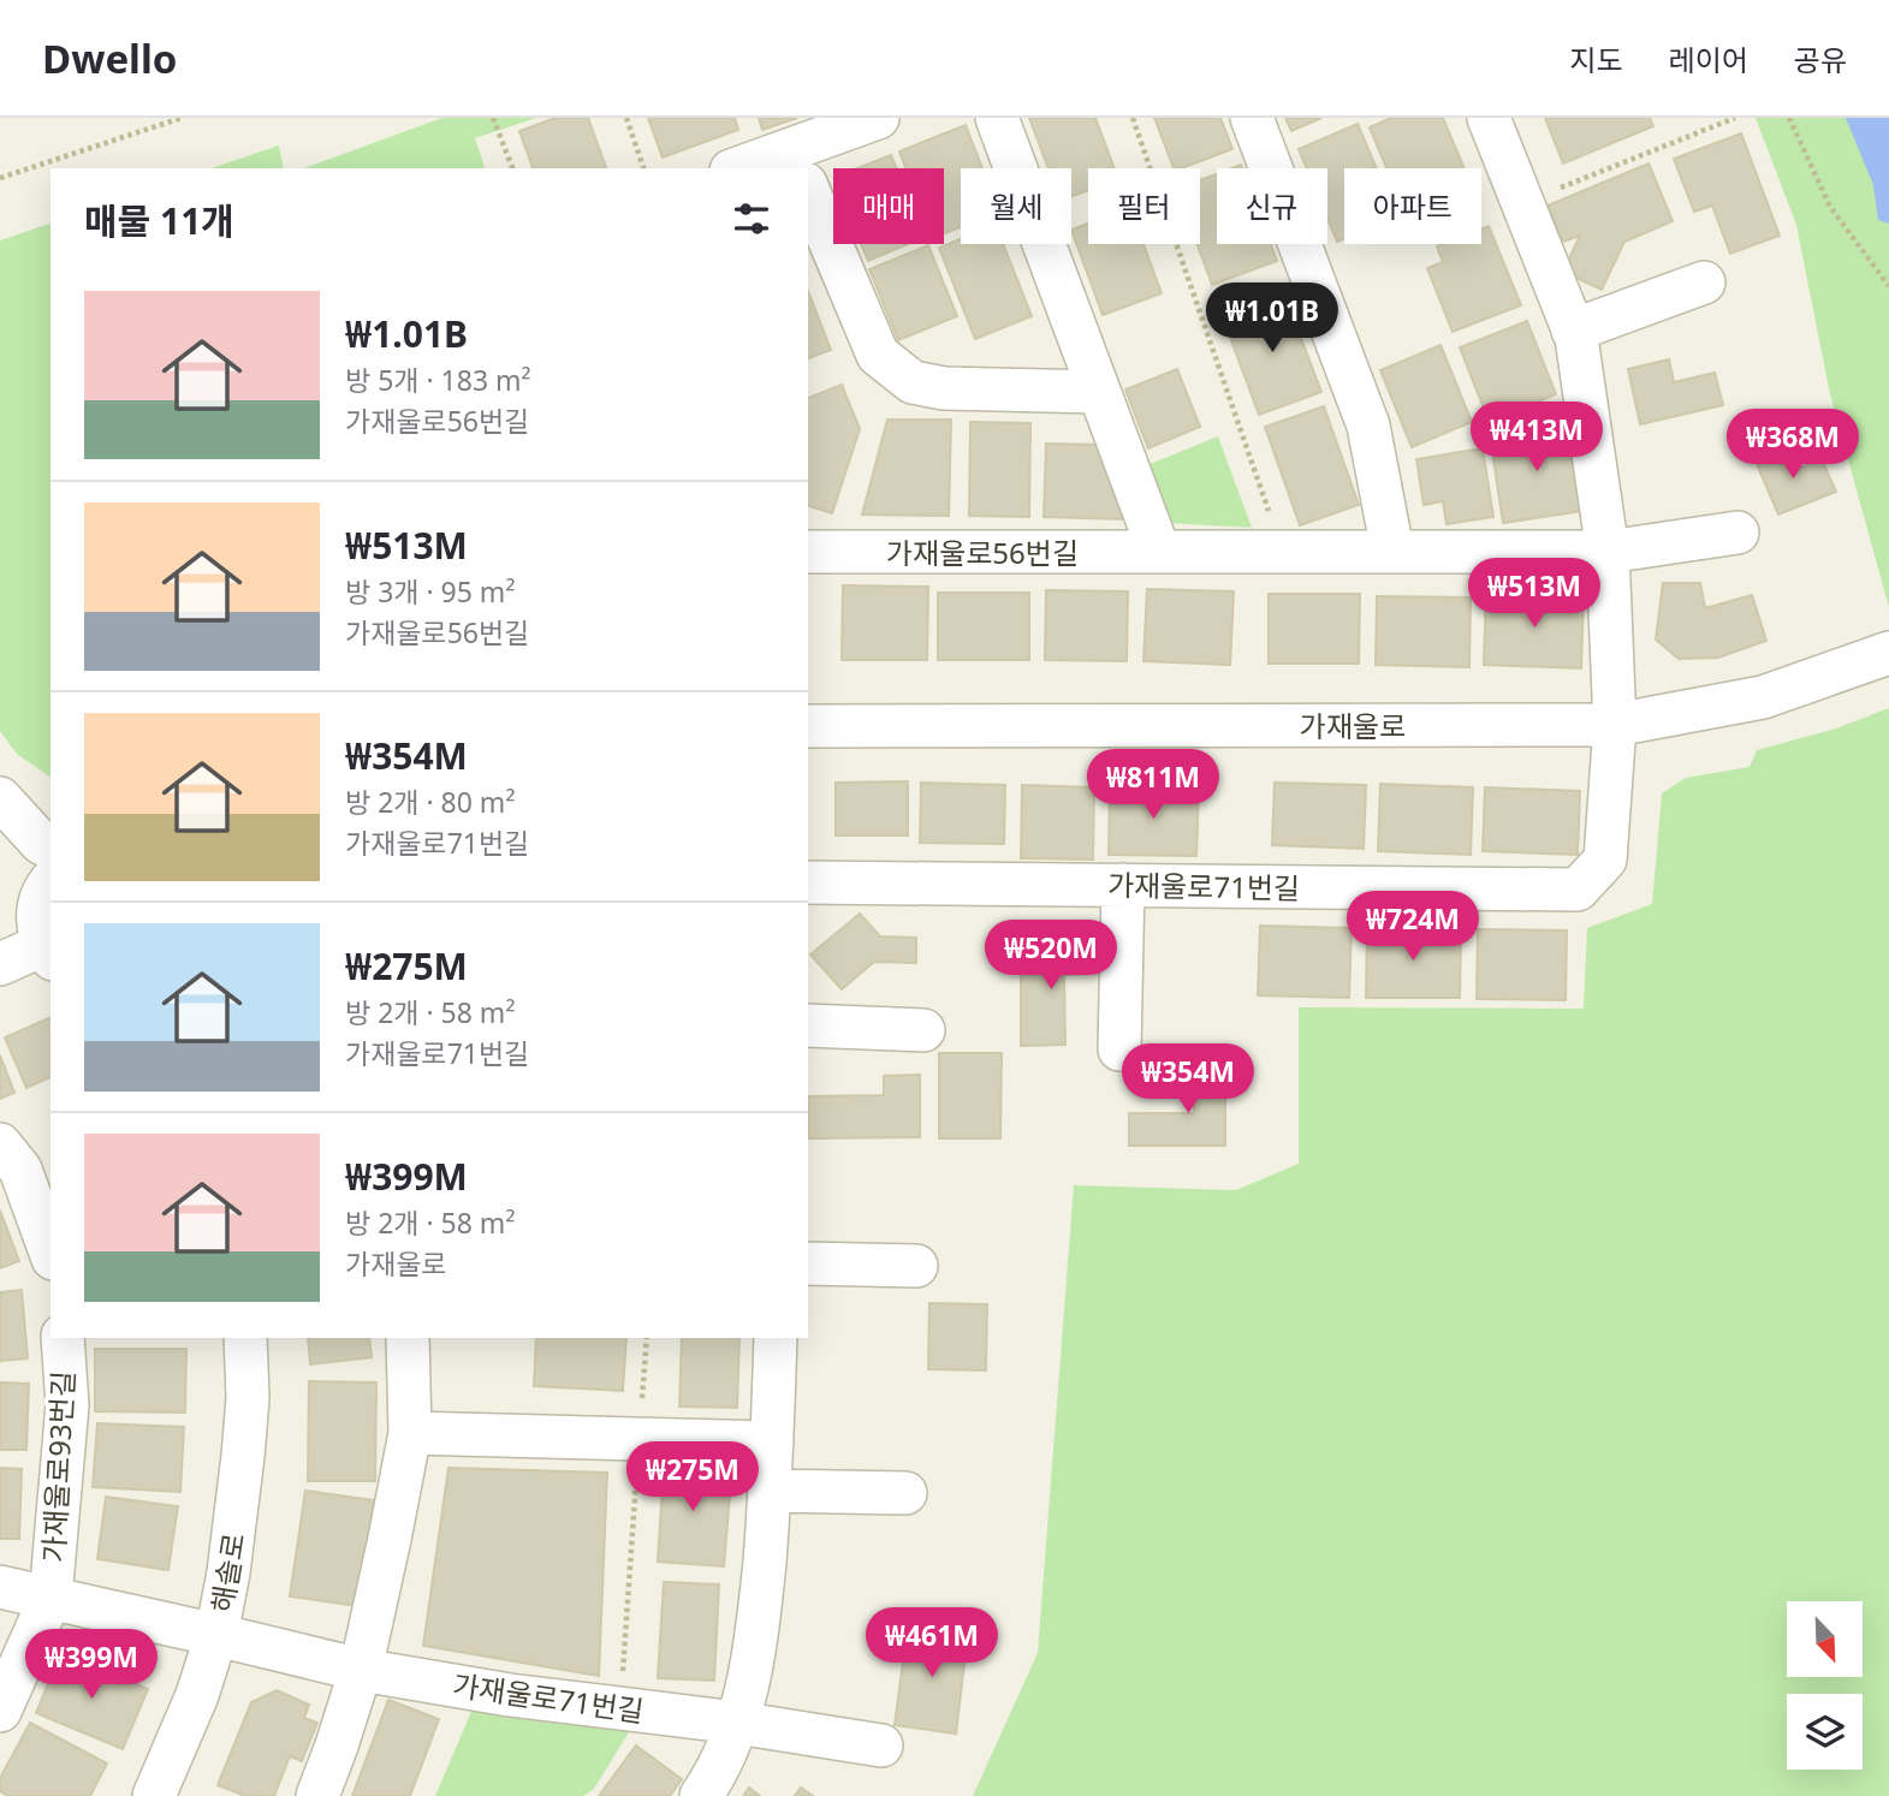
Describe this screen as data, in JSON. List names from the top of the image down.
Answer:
{
  "streets": {
    "street": [
      "가재울로56번길",
      "가재울로",
      "가재울로71번길",
      "가재울로93번길",
      "해솔로"
    ]
  },
  "crossings": [
    ["가재울로", "가재울로71번길"],
    ["가재울로71번길", "가재울로93번길"],
    ["가재울로71번길", "해솔로"],
    ["가재울로93번길", "해솔로"]
  ],
  "north": "bottom right",
  "page": {
    "header": "Dwello",
    "nav": ["지도", "레이어", "공유"],
    "chip": [
      "매매",
      "월세",
      "필터",
      "신규",
      "아파트"
    ],
    "heading": "매물 11개",
    "list": [
      {
        "name": "₩1.01B",
        "note": "방 5개 · 183 m² · 가재울로56번길"
      },
      {
        "name": "₩513M",
        "note": "방 3개 · 95 m² · 가재울로56번길"
      },
      {
        "name": "₩354M",
        "note": "방 2개 · 80 m² · 가재울로71번길"
      },
      {
        "name": "₩275M",
        "note": "방 2개 · 58 m² · 가재울로71번길"
      },
      {
        "name": "₩399M",
        "note": "방 2개 · 58 m² · 가재울로"
      }
    ],
    "price": [
      "₩1.01B",
      "₩413M",
      "₩368M",
      "₩513M",
      "₩811M",
      "₩724M",
      "₩520M",
      "₩354M",
      "₩275M",
      "₩461M",
      "₩399M"
    ]
  }
}
